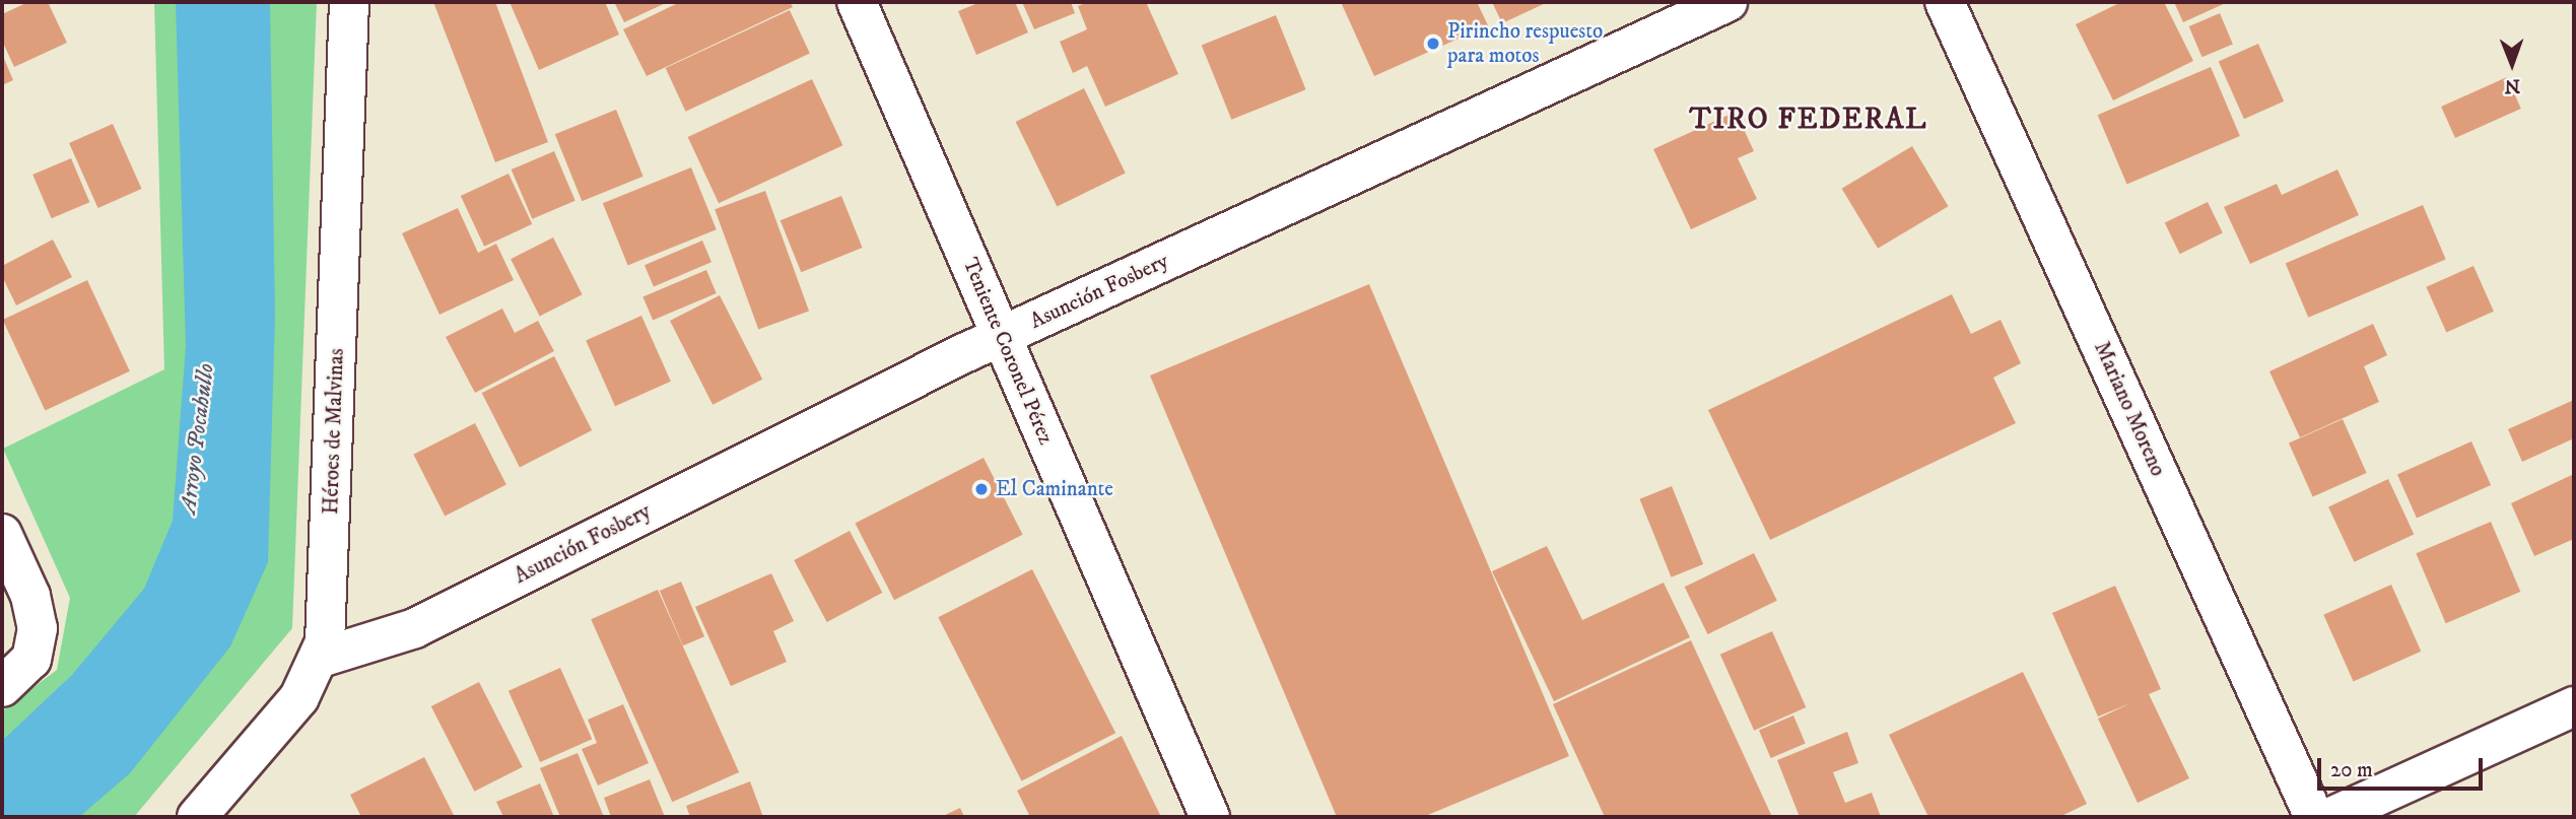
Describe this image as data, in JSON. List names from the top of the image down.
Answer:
{
  "streets": {
    "street": [
      "Asunción Fosbery",
      "Teniente Coronel Pérez",
      "Mariano Moreno",
      "Héroes de Malvinas"
    ]
  },
  "crossings": [
    ["Asunción Fosbery", "Teniente Coronel Pérez"],
    ["Asunción Fosbery", "Héroes de Malvinas"]
  ],
  "districts": ["TIRO FEDERAL"],
  "water": ["Arroyo Pocahullo"],
  "places": ["Pirincho respuesto para motos", "El Caminante"],
  "scale_bar": "20 m",
  "north": "bottom"
}
